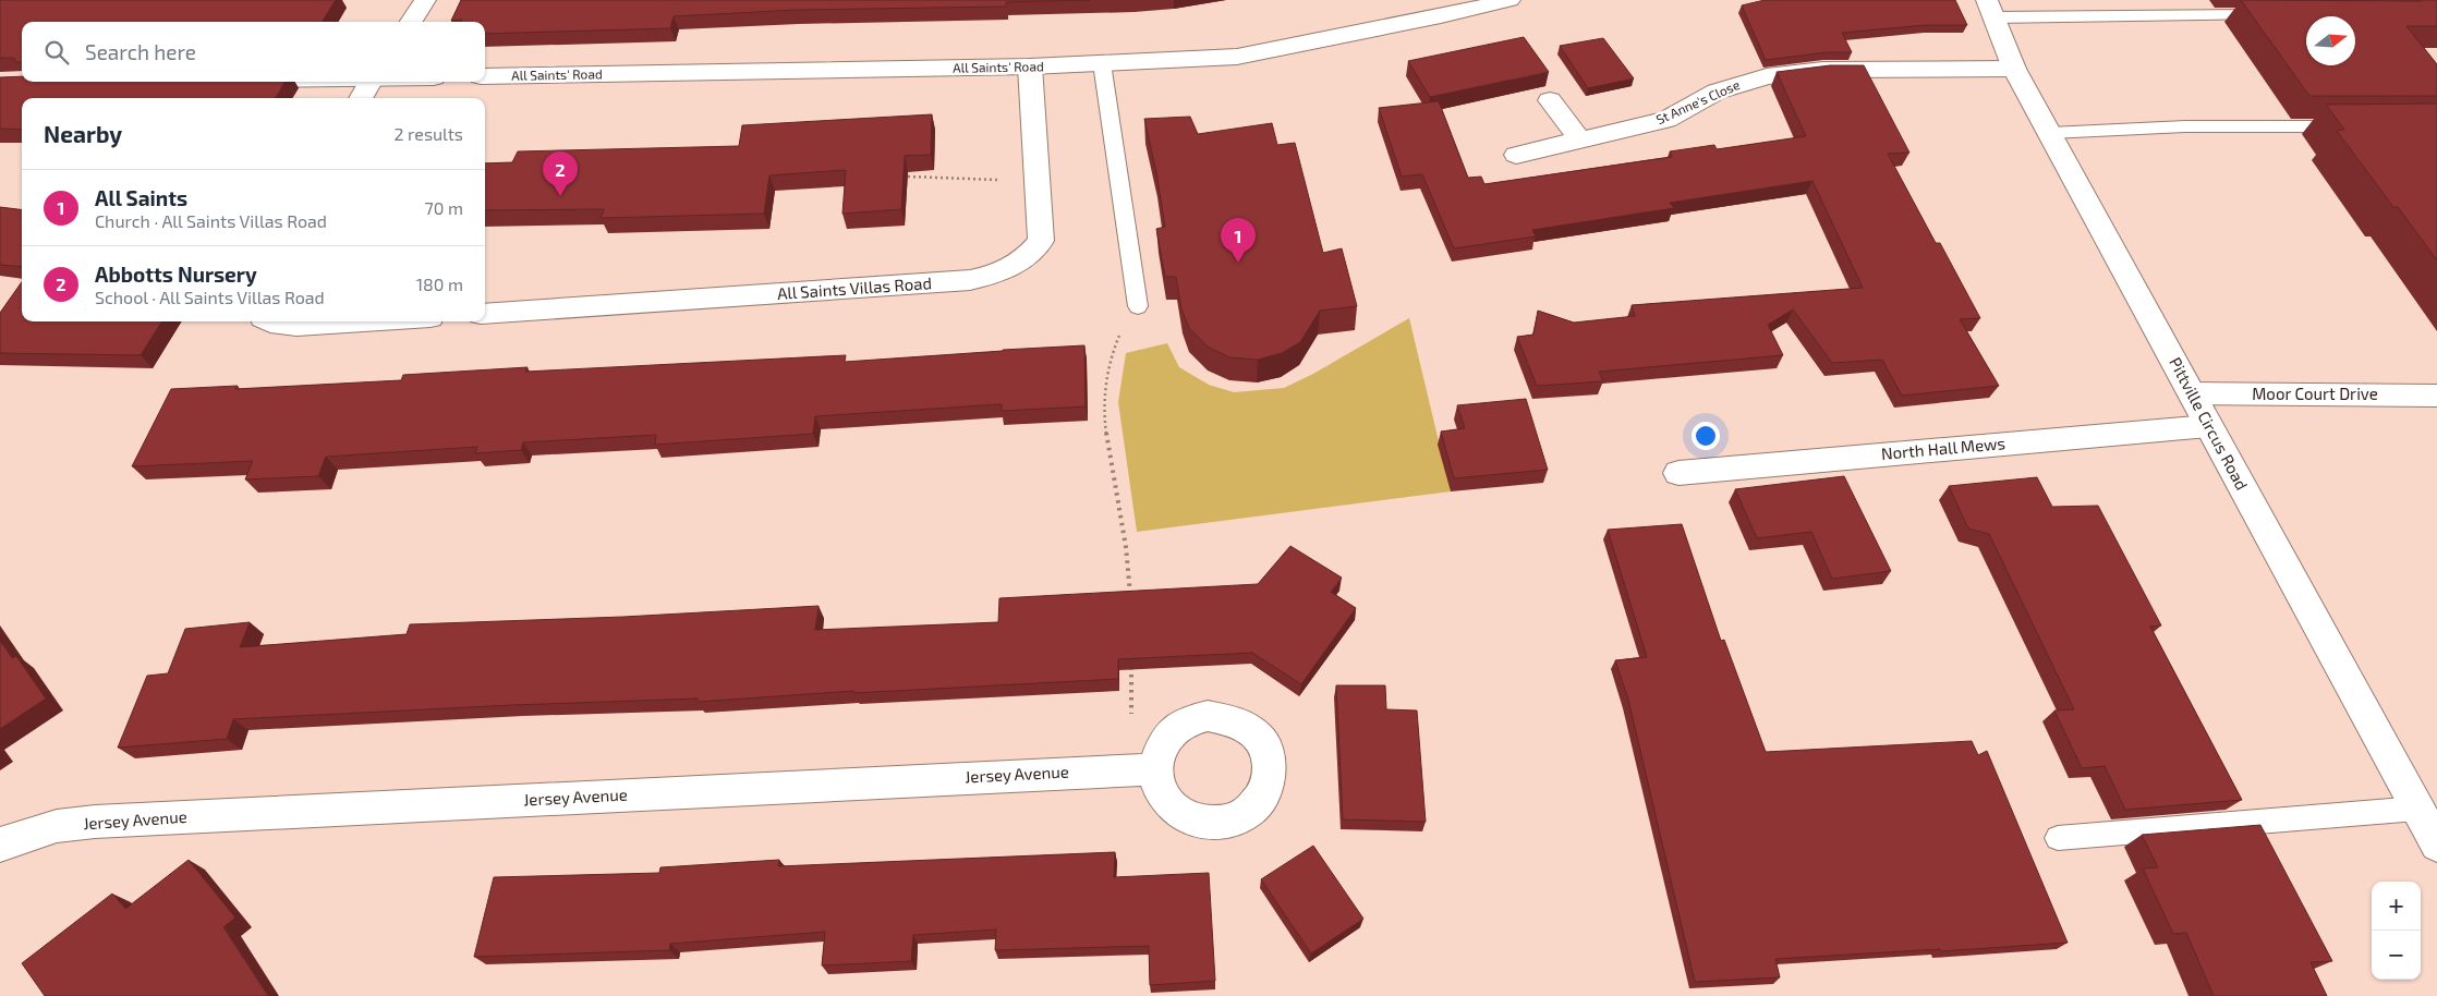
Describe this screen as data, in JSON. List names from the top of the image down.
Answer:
{
  "streets": {
    "street": [
      "All Saints' Road",
      "St Anne's Close",
      "All Saints Villas Road",
      "Moor Court Drive",
      "Pittville Circus Road",
      "North Hall Mews",
      "Jersey Avenue"
    ]
  },
  "crossings": [
    ["All Saints' Road", "All Saints Villas Road"],
    ["St Anne's Close", "Pittville Circus Road"],
    ["Moor Court Drive", "Pittville Circus Road"],
    ["Pittville Circus Road", "North Hall Mews"]
  ],
  "north": "right",
  "page": {
    "search": "Search here",
    "heading": ["Nearby", "2 results"],
    "pins": ["2", "1"],
    "list": [
      {
        "mark": "1",
        "name": "All Saints",
        "note": "Church · All Saints Villas Road",
        "value": "70 m"
      },
      {
        "mark": "2",
        "name": "Abbotts Nursery",
        "note": "School · All Saints Villas Road",
        "value": "180 m"
      }
    ],
    "map_buttons": ["+", "−"]
  }
}
